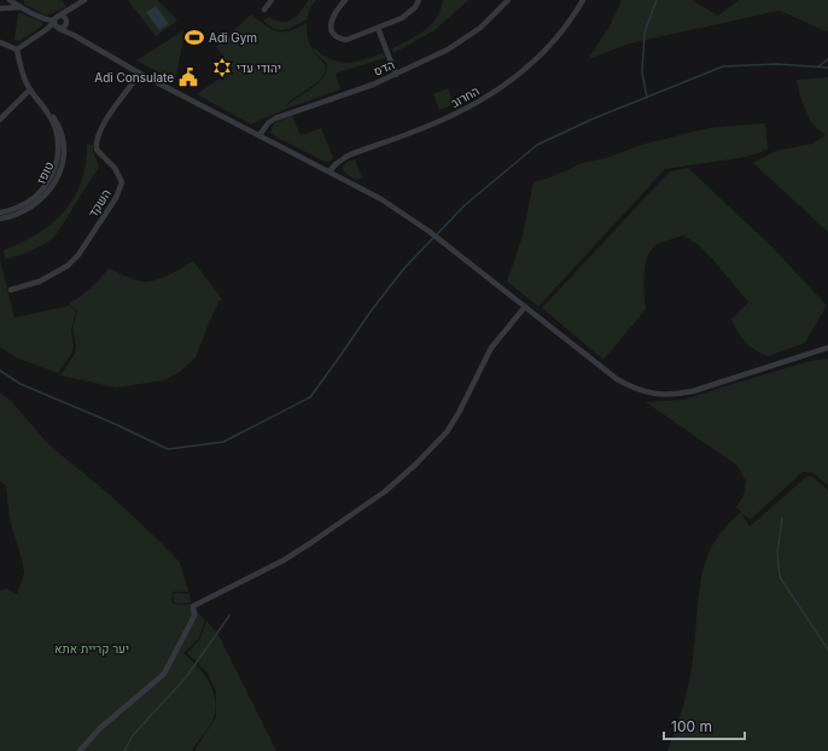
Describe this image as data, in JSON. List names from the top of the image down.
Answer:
{
  "streets": {
    "street": [
      "הדס",
      "החרוב",
      "טופז",
      "השקד"
    ]
  },
  "parks": ["יער קריית אתא"],
  "places": {
    "sports": ["Adi Gym"],
    "synagogue": ["יהודי עדי"],
    "public building": ["Adi Consulate"]
  },
  "scale_bar": "100 m"
}
